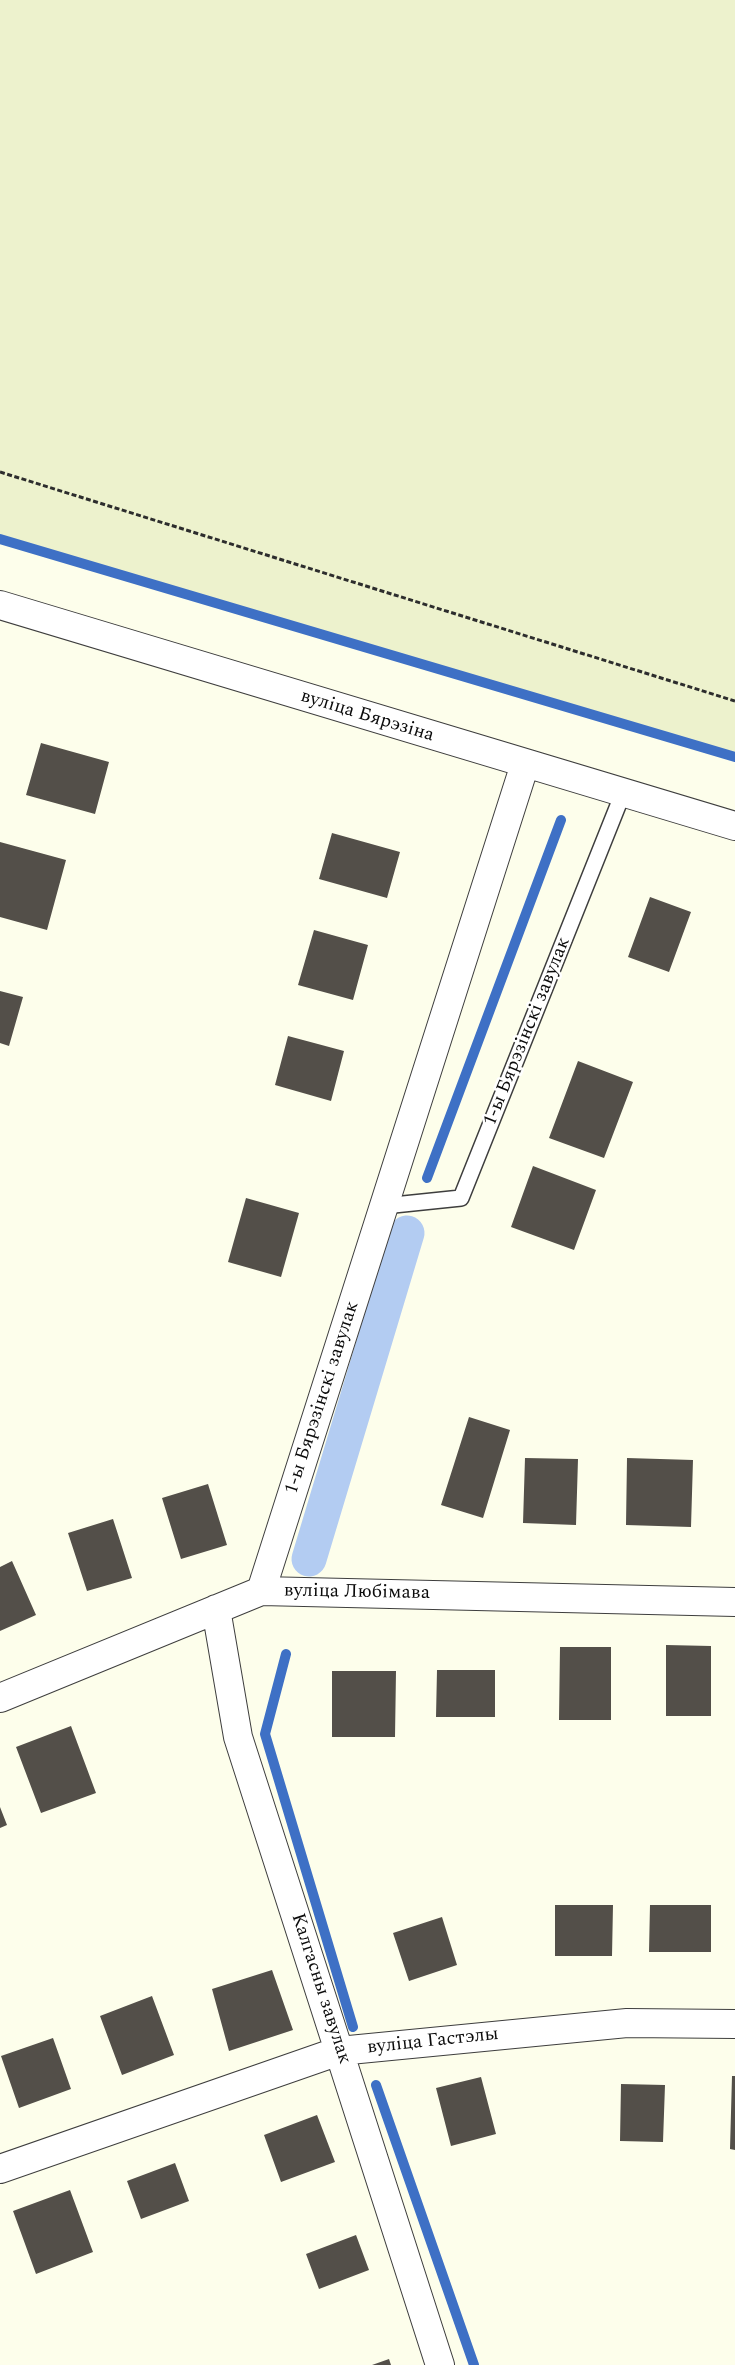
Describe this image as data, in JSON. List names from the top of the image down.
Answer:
{
  "streets": {
    "street": [
      "вуліца Бярэзіна",
      "1-ы Бярэзінскі завулак",
      "вуліца Любімава",
      "Калгасны завулак",
      "вуліца Гастэлы"
    ]
  },
  "crossings": [
    ["вуліца Бярэзіна", "1-ы Бярэзінскі завулак"],
    ["1-ы Бярэзінскі завулак", "вуліца Любімава"],
    ["вуліца Любімава", "Калгасны завулак"],
    ["Калгасны завулак", "вуліца Гастэлы"]
  ]
}
